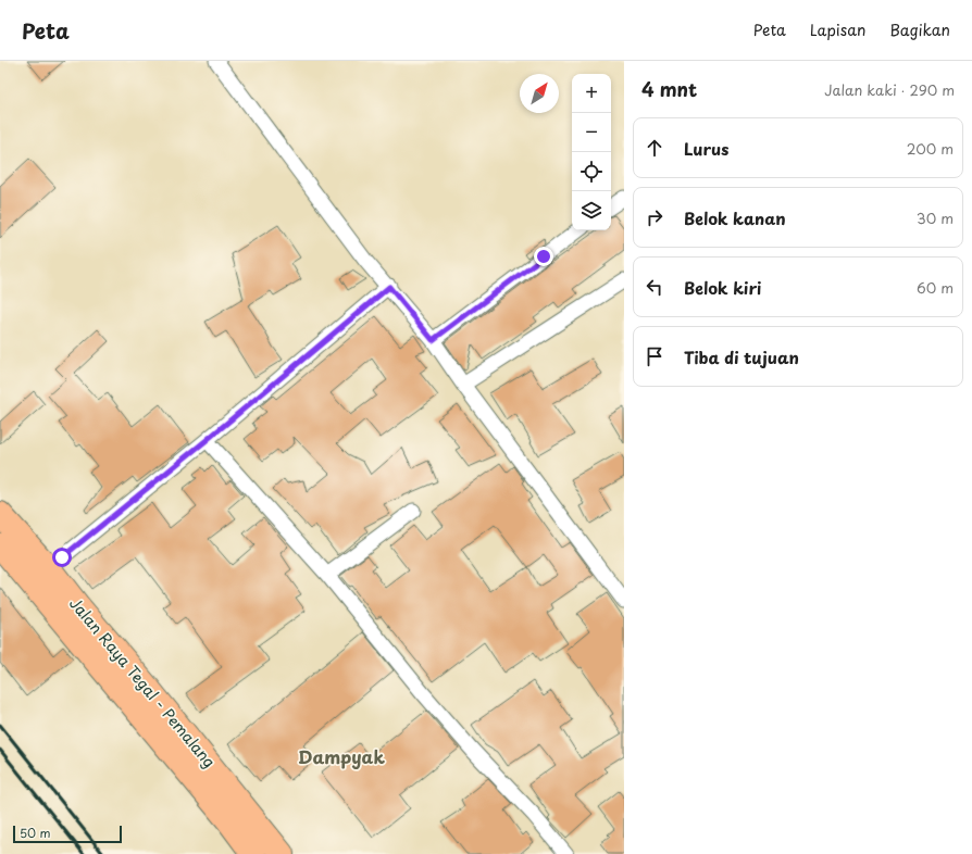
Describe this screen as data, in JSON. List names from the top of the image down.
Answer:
{
  "streets": {
    "highway": ["Jalan Raya Tegal - Pemalang"]
  },
  "districts": ["Dampyak"],
  "scale_bar": "50 m",
  "north": "top right",
  "page": {
    "header": "Peta",
    "nav": ["Peta", "Lapisan", "Bagikan"],
    "heading": ["4 mnt", "Jalan kaki · 290 m"],
    "map_buttons": ["+", "−"],
    "list": [
      ["Lurus", "200 m"],
      ["Belok kanan", "30 m"],
      ["Belok kiri", "60 m"],
      "Tiba di tujuan"
    ],
    "scale": "50 m"
  }
}
